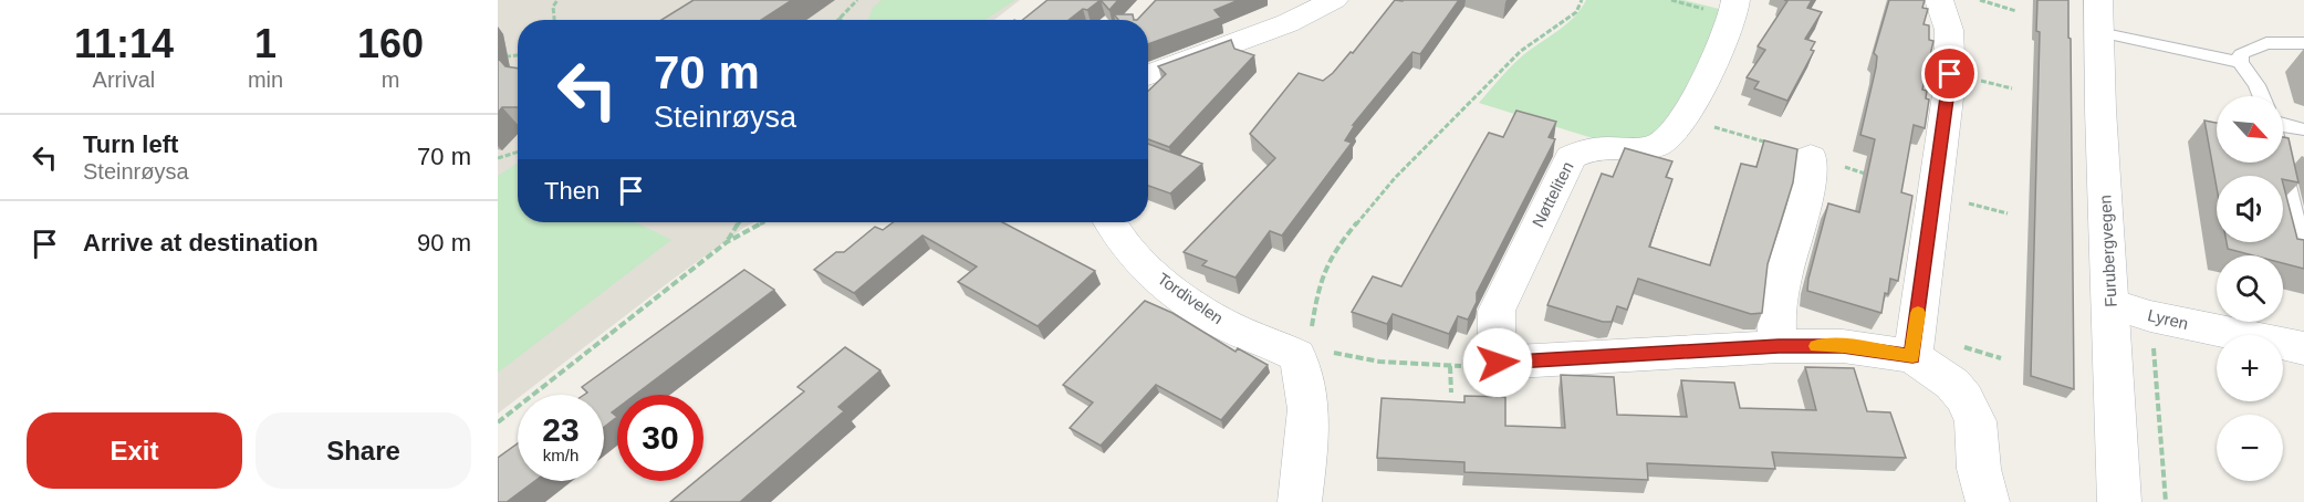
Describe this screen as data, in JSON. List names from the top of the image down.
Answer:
{
  "streets": {
    "street": [
      "Nøtteliten",
      "Furubergvegen",
      "Tordivelen",
      "Lyren"
    ]
  },
  "crossings": [
    ["Furubergvegen", "Lyren"]
  ],
  "north": "bottom right",
  "page": {
    "eta": [
      "11:14",
      "Arrival",
      "1",
      "min",
      "160",
      "m"
    ],
    "turn": ["70 m", "Steinrøysa"],
    "map_buttons": ["+", "−"],
    "list": [
      {
        "name": "Turn left",
        "note": "Steinrøysa",
        "value": "70 m"
      },
      {
        "name": "Arrive at destination",
        "value": "90 m"
      }
    ],
    "then": "Then",
    "speed": "23 km/h",
    "limit": "30",
    "buttons": ["Exit", "Share"]
  }
}
